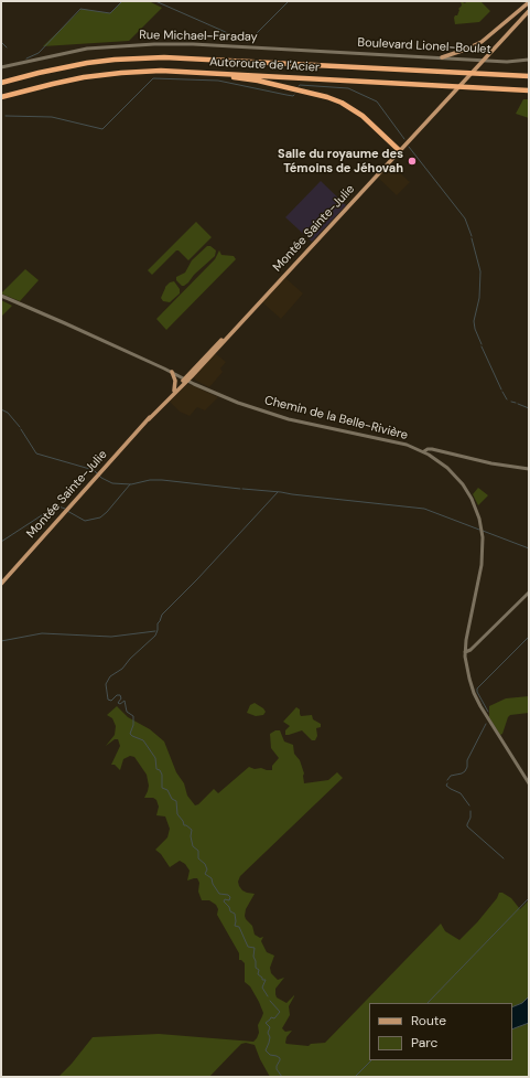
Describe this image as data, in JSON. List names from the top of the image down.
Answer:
{
  "streets": {
    "highway": ["Autoroute de l'Acier"],
    "main road": ["Montée Sainte-Julie"],
    "street": ["Rue Michael-Faraday", "Boulevard Lionel-Boulet", "Chemin de la Belle-Rivière"]
  },
  "crossings": [
    ["Rue Michael-Faraday", "Boulevard Lionel-Boulet"],
    ["Montée Sainte-Julie", "Chemin de la Belle-Rivière"]
  ],
  "places": ["Salle du royaume des Témoins de Jéhovah"],
  "legend": ["Route", "Parc"]
}
